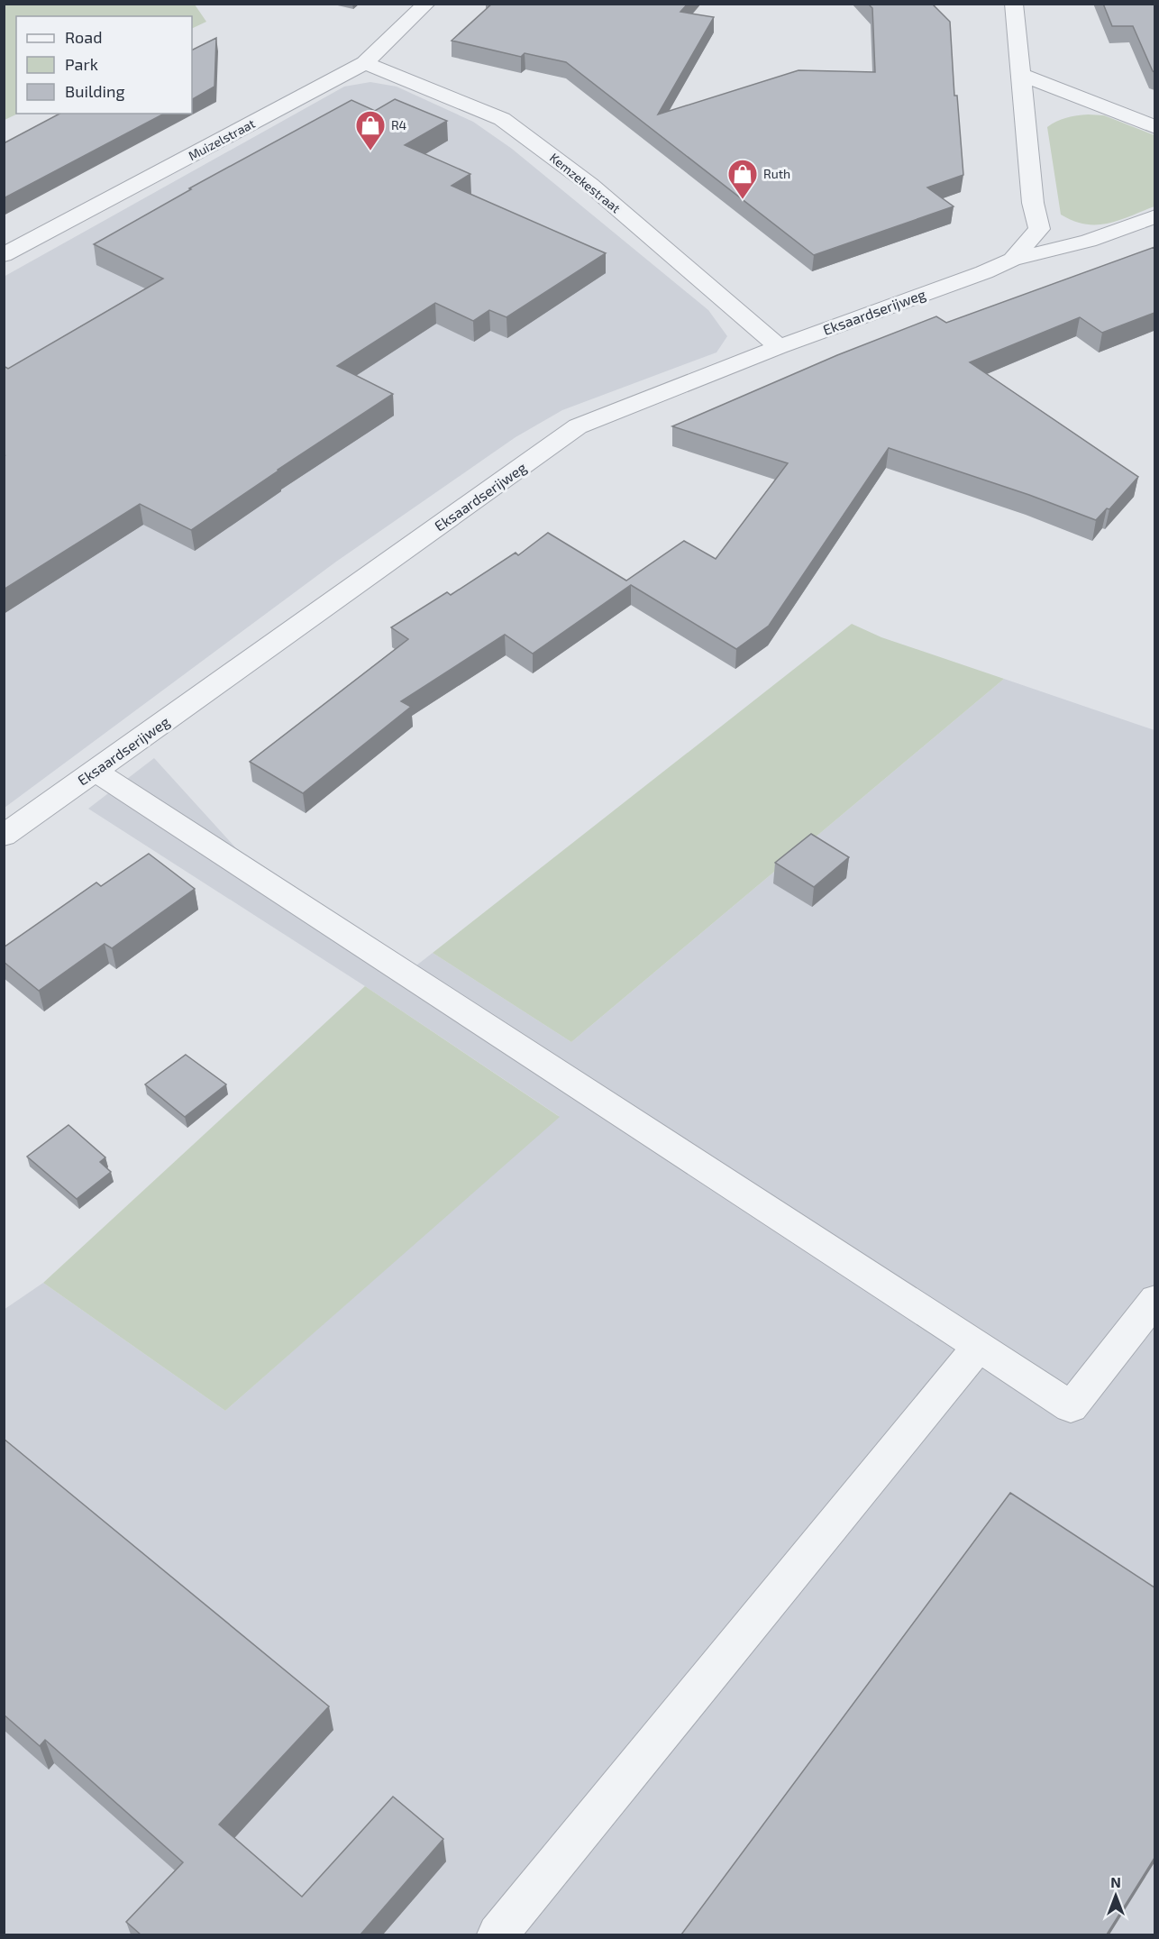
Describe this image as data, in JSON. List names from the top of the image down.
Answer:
{
  "streets": {
    "street": ["Muizelstraat", "Kemzekestraat", "Eksaardserijweg"]
  },
  "crossings": [
    ["Muizelstraat", "Kemzekestraat"],
    ["Kemzekestraat", "Eksaardserijweg"]
  ],
  "places": {
    "shop": ["R4", "Ruth"]
  },
  "legend": ["Road", "Park", "Building"],
  "north": "top"
}
